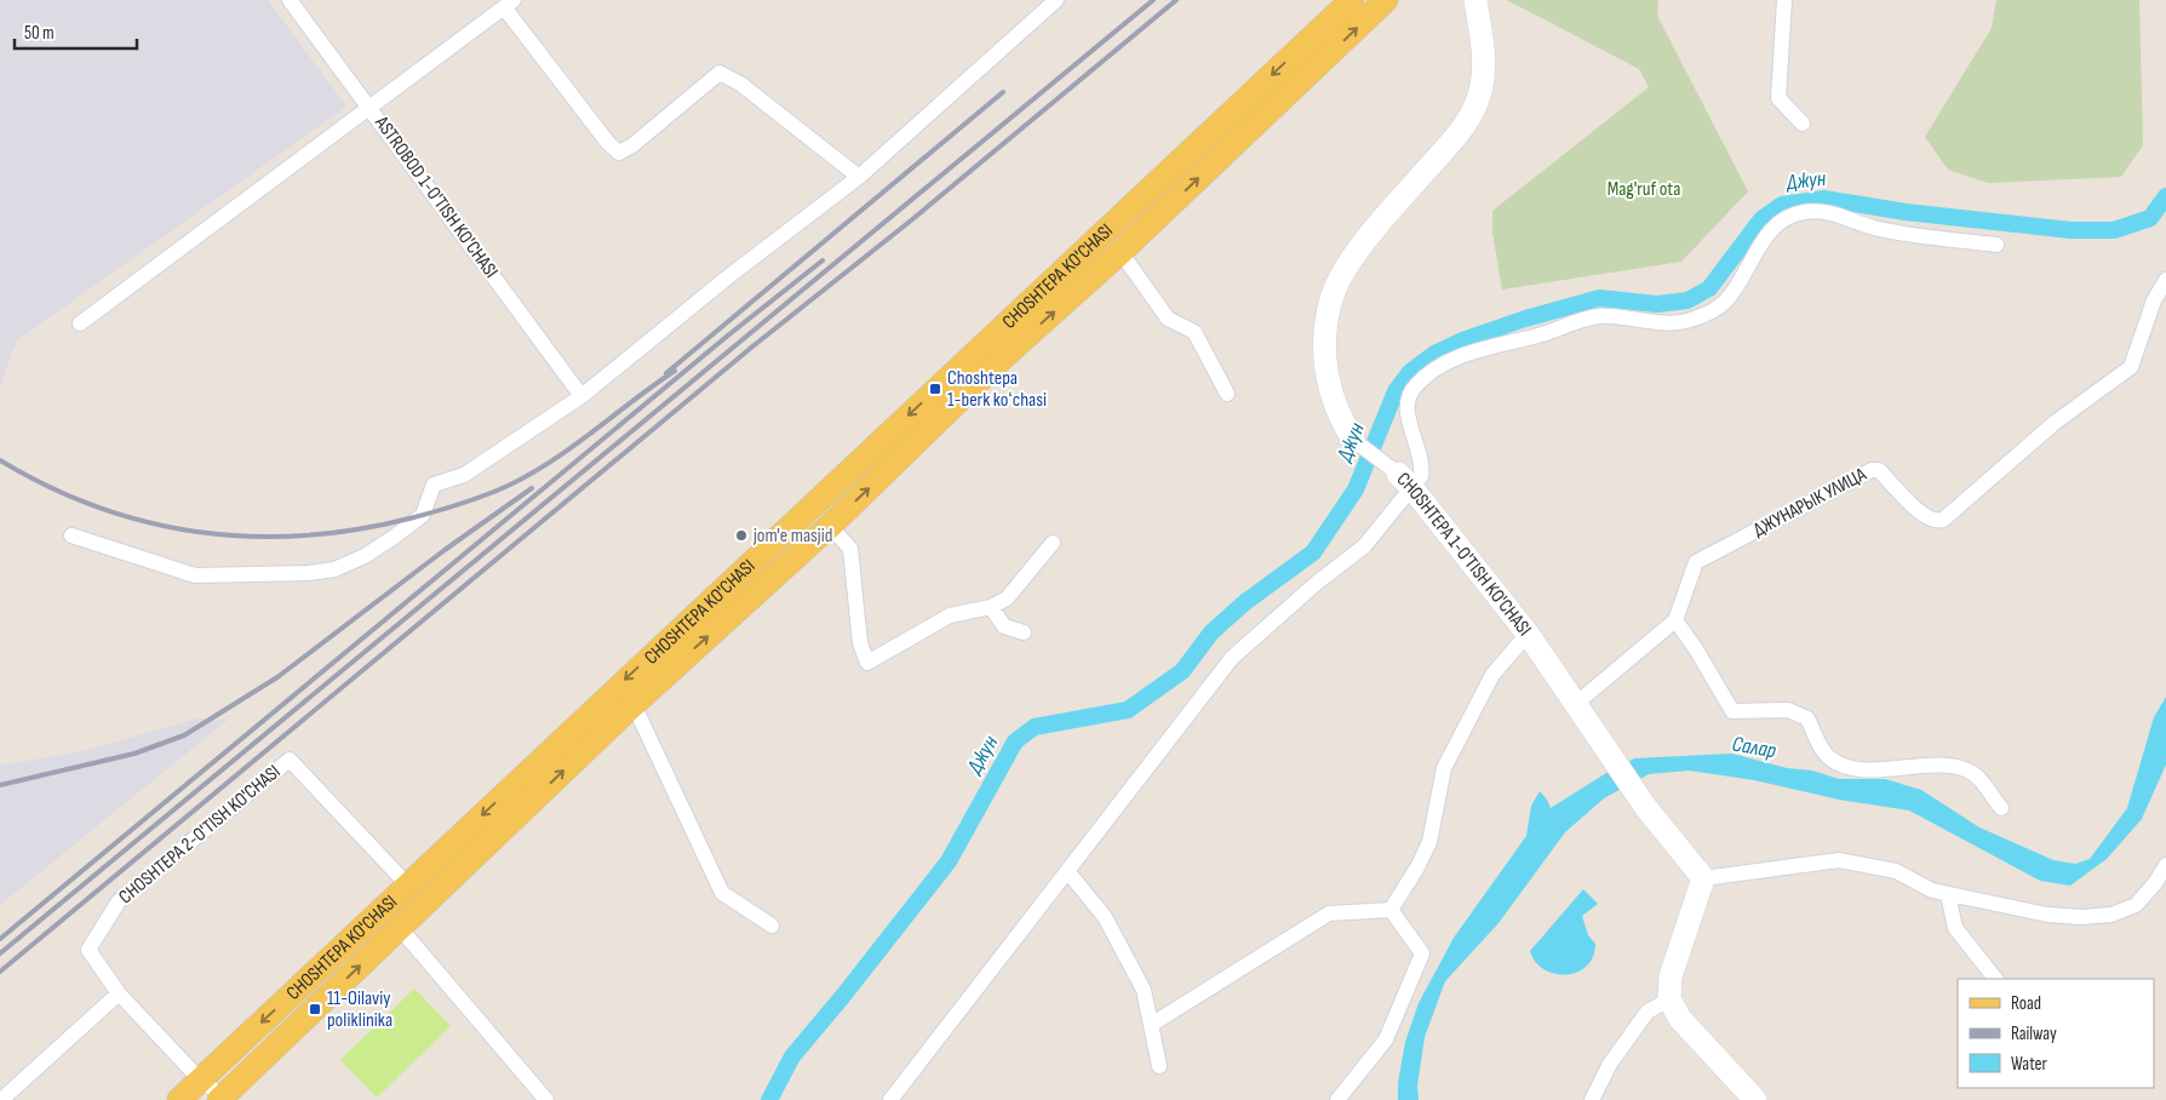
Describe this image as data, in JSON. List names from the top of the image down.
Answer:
{
  "streets": {
    "main road": ["CHOSHTEPA KO'CHASI"],
    "street": [
      "ASTROBOD 1-O'TISH KO'CHASI",
      "ДЖУНАРЫК УЛИЦА",
      "CHOSHTEPA 1-O'TISH KO'CHASI",
      "CHOSHTEPA 2-O'TISH KO'CHASI"
    ]
  },
  "crossings": [
    ["CHOSHTEPA KO'CHASI", "CHOSHTEPA 2-O'TISH KO'CHASI"]
  ],
  "water": ["Джун", "Салар"],
  "parks": ["Mag'ruf ota"],
  "places": {
    "transit": ["Choshtepa 1-berk koʻchasi", "11-Oilaviy poliklinika"],
    "other": ["jom'e masjid"]
  },
  "legend": ["Road", "Railway", "Water"],
  "scale_bar": "50 m"
}
